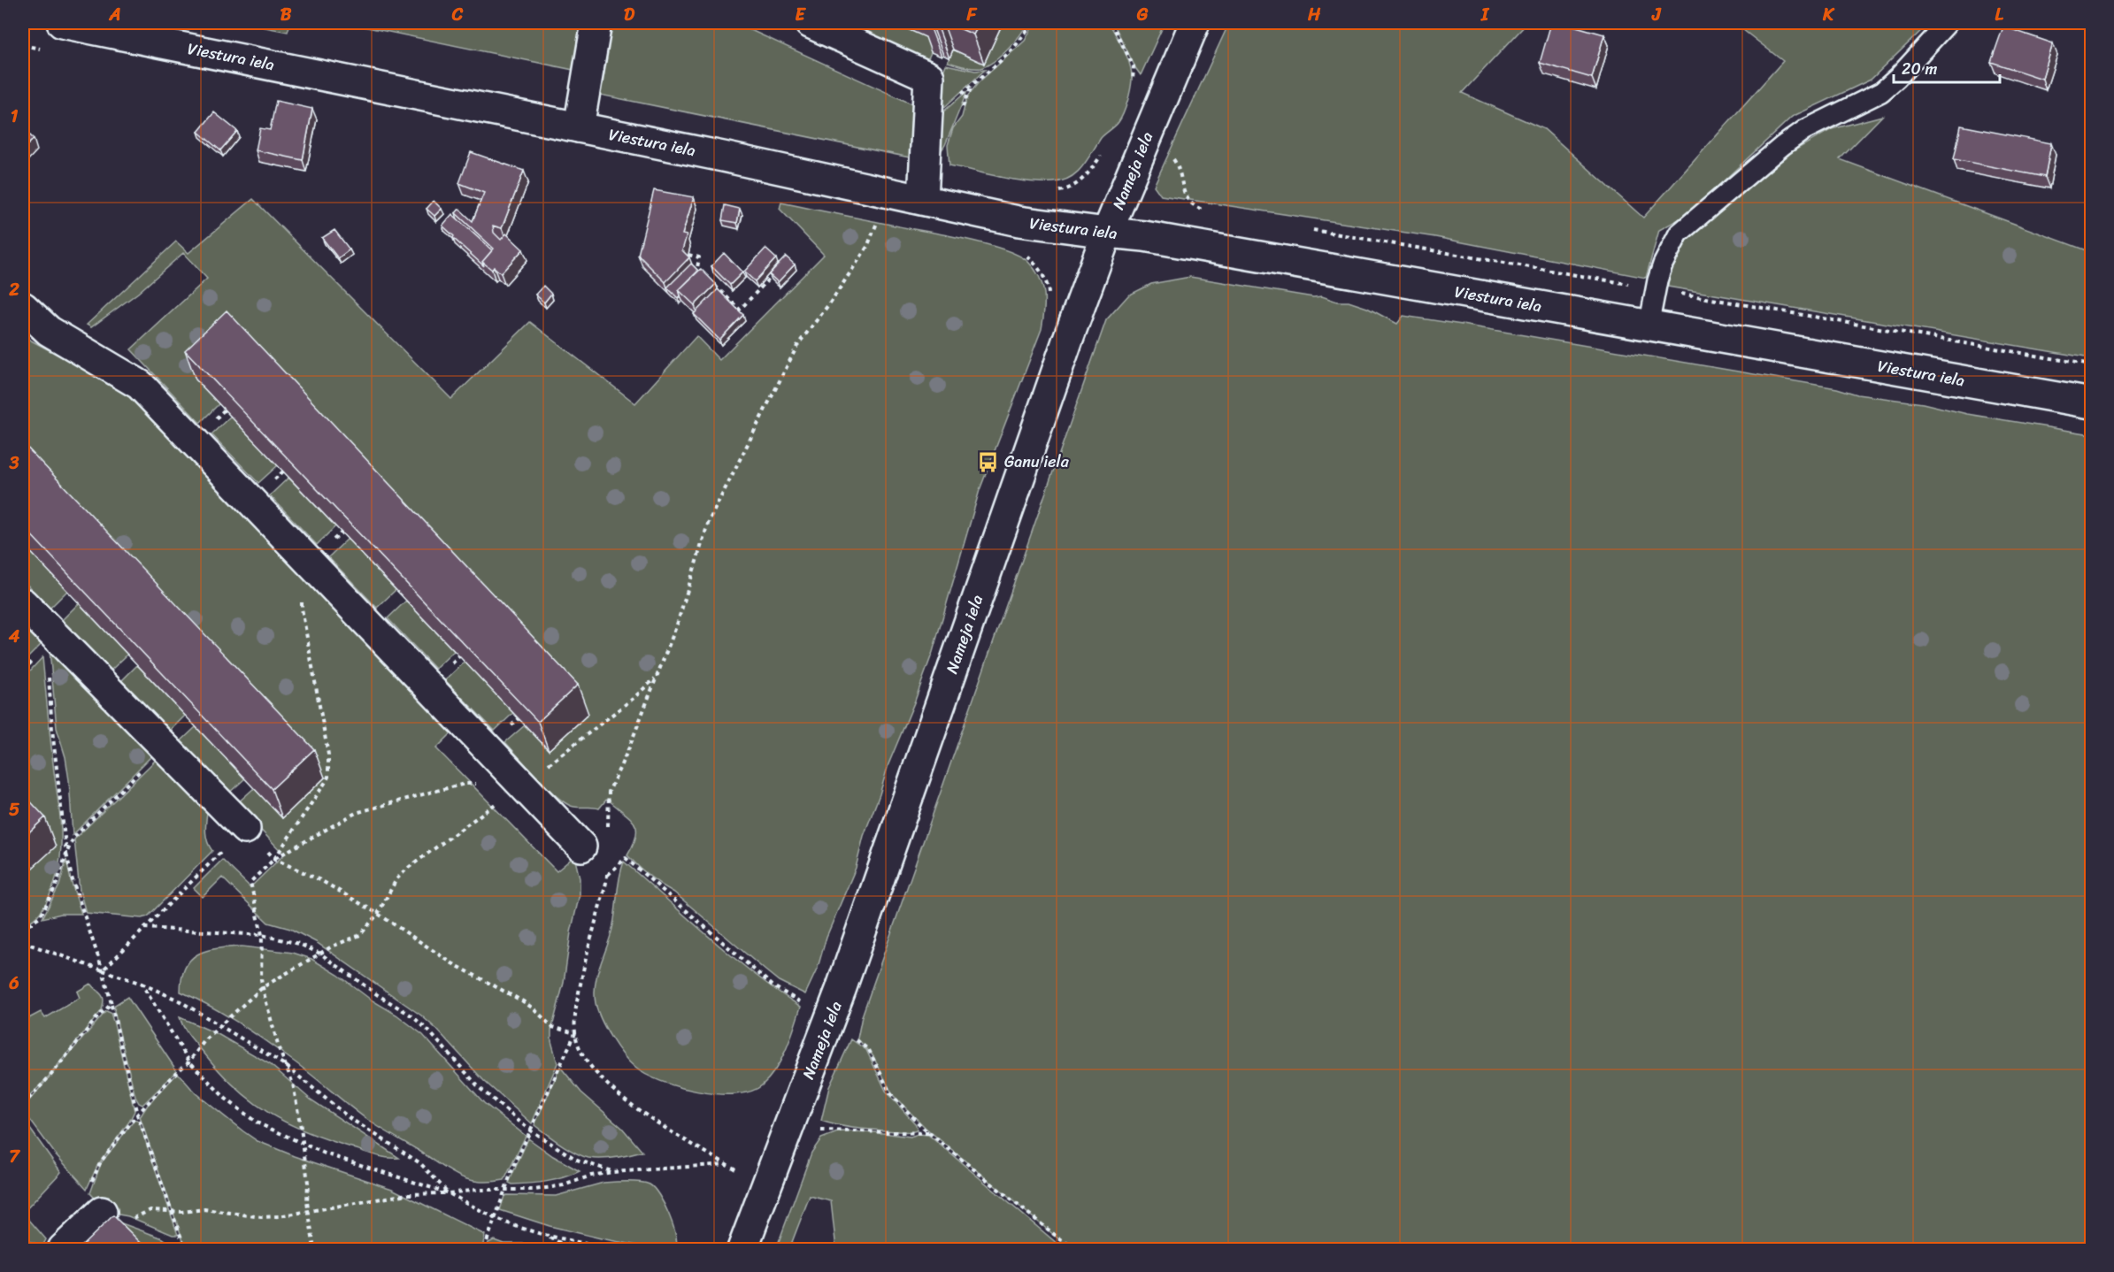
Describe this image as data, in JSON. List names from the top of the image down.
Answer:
{
  "streets": {
    "street": ["Viestura iela", "Nameja iela"]
  },
  "crossings": [
    ["Viestura iela", "Nameja iela"]
  ],
  "places": {
    "bus stop": ["Ganu iela"]
  },
  "scale_bar": "20 m",
  "grid": {
    "columns": [
      "A",
      "B",
      "C",
      "D",
      "E",
      "F",
      "G",
      "H",
      "I",
      "J",
      "K",
      "L"
    ],
    "rows": [
      "1",
      "2",
      "3",
      "4",
      "5",
      "6",
      "7"
    ]
  }
}
